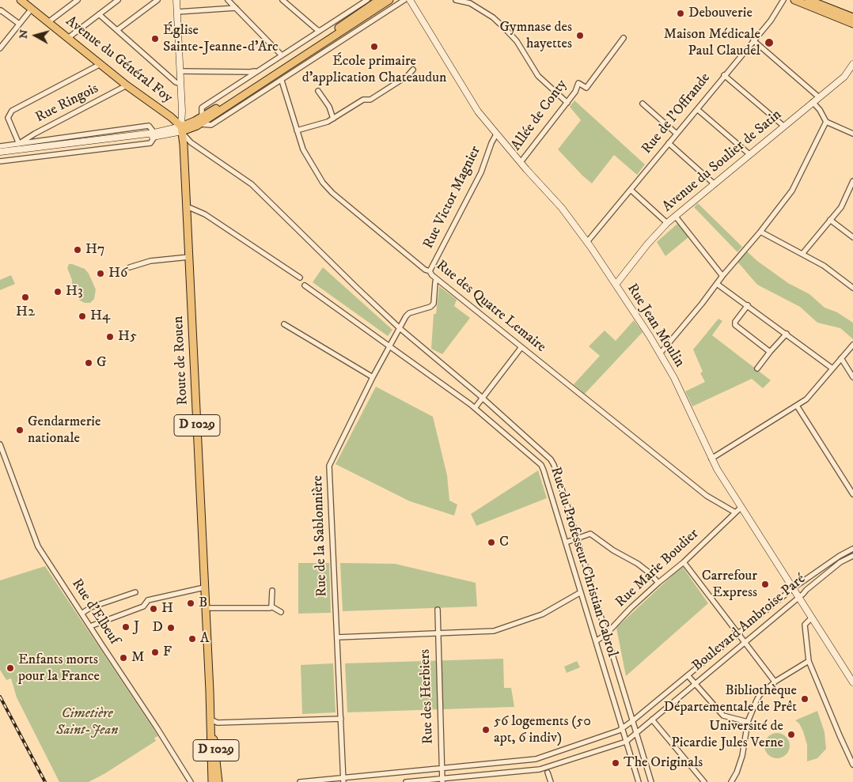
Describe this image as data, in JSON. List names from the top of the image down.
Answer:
{
  "streets": {
    "main road": [
      "Avenue du Général Foy",
      "Avenue du Soulier de Satin",
      "Rue Jean Moulin",
      "Route de Rouen",
      "D 1029"
    ],
    "street": [
      "Rue Ringois",
      "Rue de l'Offrande",
      "Allée de Conty",
      "Rue Victor Magnier",
      "Rue des Quatre Lemaire",
      "Rue de la Sablonnière",
      "Rue du Professeur Christian Cabrol",
      "Rue Marie Boudier",
      "Rue d'Elbeuf",
      "Boulevard Ambroise Paré",
      "Rue des Herbiers"
    ]
  },
  "crossings": [
    ["Avenue du Général Foy", "Rue Ringois"],
    ["Avenue du Général Foy", "Route de Rouen"],
    ["Rue de l'Offrande", "Rue Jean Moulin"],
    ["Allée de Conty", "Rue Jean Moulin"],
    ["Avenue du Soulier de Satin", "Rue Jean Moulin"],
    ["Rue Victor Magnier", "Rue des Quatre Lemaire"],
    ["Rue Victor Magnier", "Rue Jean Moulin"],
    ["Rue des Quatre Lemaire", "Rue de la Sablonnière"],
    ["Rue des Quatre Lemaire", "Rue Marie Boudier"],
    ["Rue Jean Moulin", "Rue Marie Boudier"],
    ["Rue Jean Moulin", "Boulevard Ambroise Paré"],
    ["Rue de la Sablonnière", "Rue du Professeur Christian Cabrol"],
    ["Rue de la Sablonnière", "Boulevard Ambroise Paré"],
    ["Rue du Professeur Christian Cabrol", "Rue Marie Boudier"],
    ["Rue du Professeur Christian Cabrol", "Boulevard Ambroise Paré"],
    ["Boulevard Ambroise Paré", "Rue des Herbiers"]
  ],
  "parks": ["Cimetière Saint-Jean"],
  "places": [
    "Debouverie",
    "Gymnase des hayettes",
    "Église Sainte-Jeanne-d'Arc",
    "Maison Médicale Paul Claudel",
    "École primaire d'application Chateaudun",
    "H7",
    "H6",
    "H3",
    "H2",
    "H4",
    "H5",
    "G",
    "Gendarmerie nationale",
    "C",
    "Carrefour Express",
    "B",
    "H",
    "J",
    "D",
    "A",
    "F",
    "M",
    "Enfants morts pour la France",
    "Bibliothèque Départementale de Prêt",
    "56 logements (50 apt, 6 indiv)",
    "Université de Picardie Jules Verne",
    "The Originals"
  ],
  "north": "left"
}
